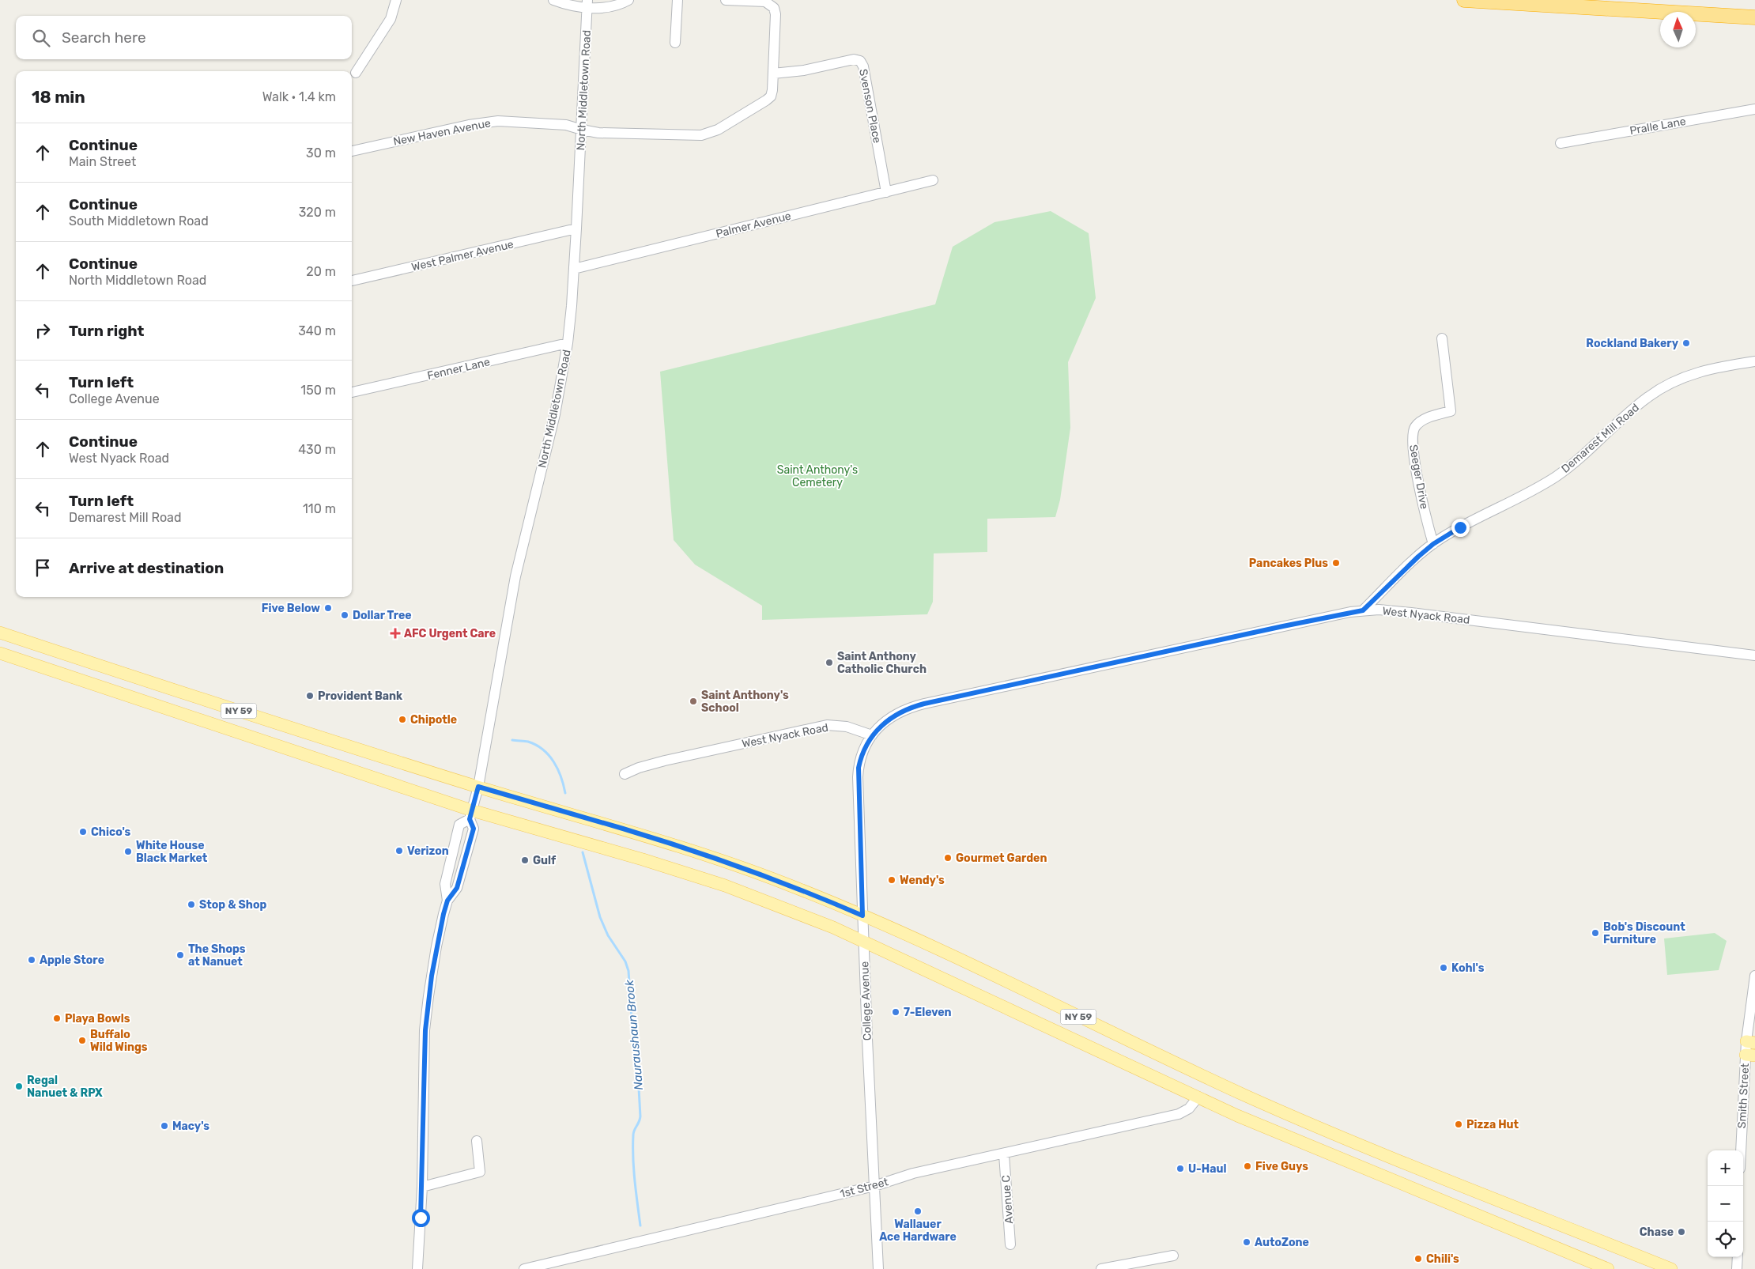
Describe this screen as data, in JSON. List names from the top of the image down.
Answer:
{
  "streets": {
    "main road": ["NY 59"],
    "street": [
      "North Middletown Road",
      "Svenson Place",
      "Pralle Lane",
      "New Haven Avenue",
      "Palmer Avenue",
      "West Palmer Avenue",
      "Fenner Lane",
      "Demarest Mill Road",
      "Seeger Drive",
      "West Nyack Road",
      "College Avenue",
      "Smith Street",
      "1st Street",
      "Avenue C"
    ]
  },
  "crossings": [
    ["North Middletown Road", "New Haven Avenue"],
    ["North Middletown Road", "Palmer Avenue"],
    ["North Middletown Road", "West Palmer Avenue"],
    ["North Middletown Road", "Fenner Lane"],
    ["North Middletown Road", "NY 59"],
    ["Svenson Place", "New Haven Avenue"],
    ["Svenson Place", "Palmer Avenue"],
    ["Demarest Mill Road", "Seeger Drive"],
    ["Demarest Mill Road", "West Nyack Road"],
    ["West Nyack Road", "College Avenue"],
    ["NY 59", "College Avenue"],
    ["NY 59", "1st Street"],
    ["College Avenue", "1st Street"],
    ["1st Street", "Avenue C"]
  ],
  "water": ["Nauraushaun Brook"],
  "parks": ["Saint Anthony's Cemetery"],
  "places": {
    "other": [
      "Rockland Bakery",
      "Pancakes Plus",
      "Five Below",
      "Dollar Tree",
      "Saint Anthony Catholic Church",
      "Provident Bank",
      "Saint Anthony's School",
      "Chipotle",
      "Chico's",
      "Verizon",
      "White House Black Market",
      "Gourmet Garden",
      "Gulf",
      "Wendy's",
      "Stop & Shop",
      "Bob's Discount Furniture",
      "The Shops at Nanuet",
      "Apple Store",
      "Kohl's",
      "7-Eleven",
      "Playa Bowls",
      "Buffalo Wild Wings",
      "Regal Nanuet & RPX",
      "Pizza Hut",
      "Macy's",
      "Five Guys",
      "U-Haul",
      "Wallauer Ace Hardware",
      "Chase",
      "AutoZone",
      "Chili's"
    ],
    "health": ["AFC Urgent Care"]
  },
  "north": "top",
  "page": {
    "search": "Search here",
    "heading": ["18 min", "Walk · 1.4 km"],
    "list": [
      ["Continue", "Main Street", "30 m"],
      ["Continue", "South Middletown Road", "320 m"],
      ["Continue", "North Middletown Road", "20 m"],
      ["Turn right", "340 m"],
      ["Turn left", "College Avenue", "150 m"],
      ["Continue", "West Nyack Road", "430 m"],
      ["Turn left", "Demarest Mill Road", "110 m"],
      "Arrive at destination"
    ],
    "map_buttons": ["+", "−"]
  }
}
